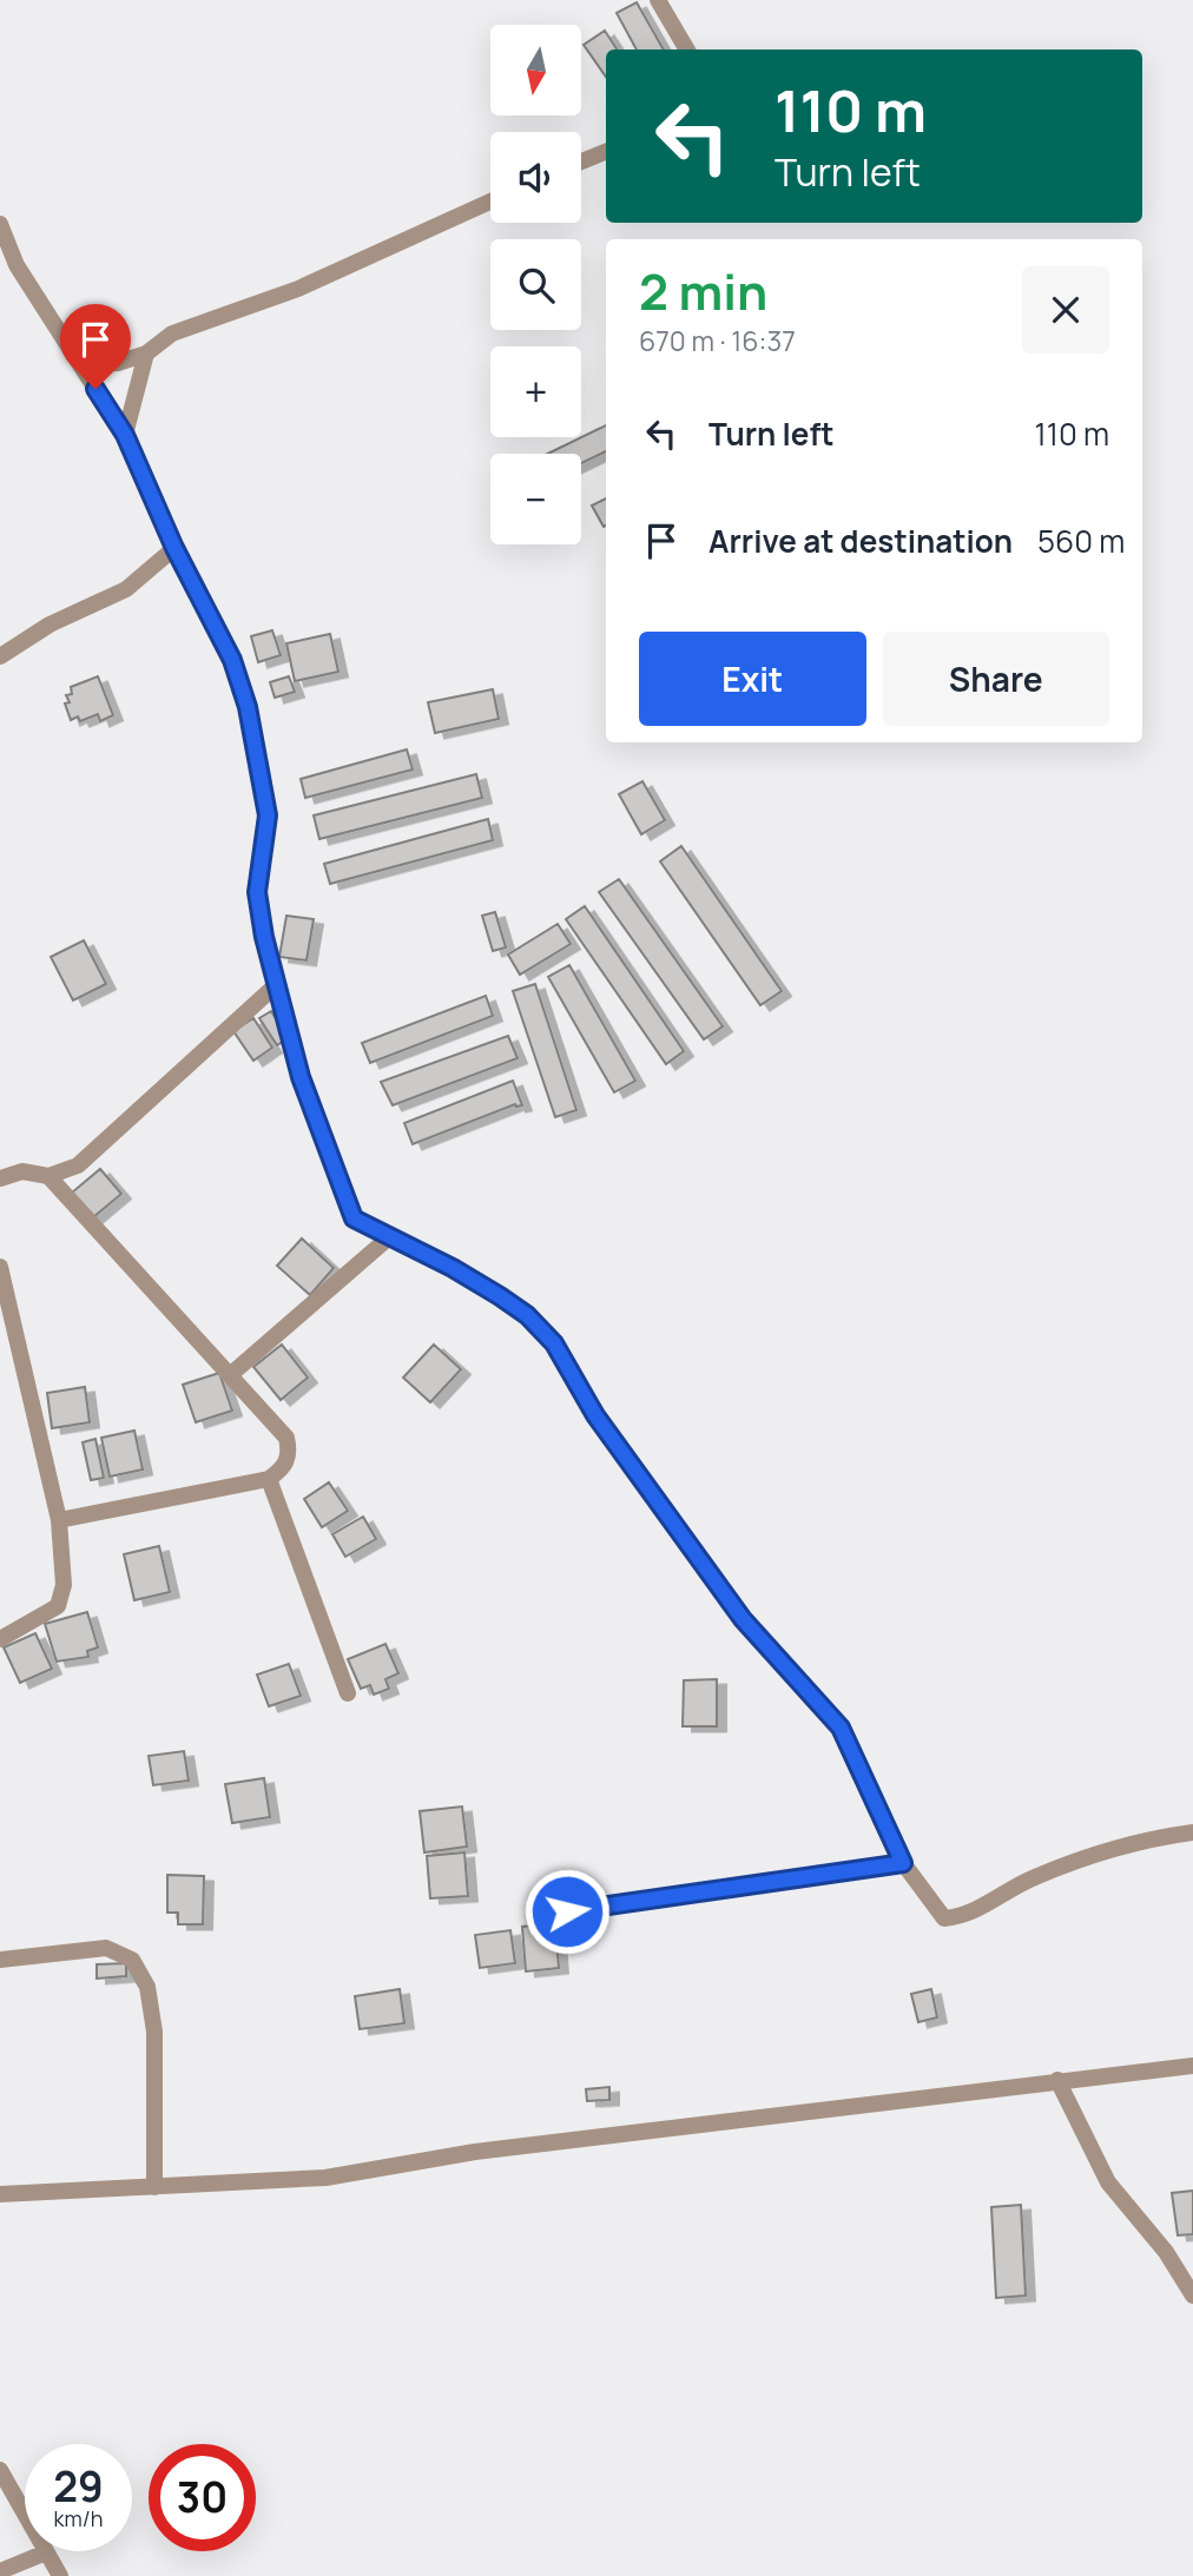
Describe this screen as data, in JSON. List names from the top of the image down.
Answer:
{
  "north": "bottom",
  "page": {
    "map_buttons": ["+", "−"],
    "turn": ["110 m", "Turn left"],
    "heading": ["2 min", "670 m · 16:37"],
    "list": [
      {
        "name": "Turn left",
        "value": "110 m"
      },
      {
        "name": "Arrive at destination",
        "value": "560 m"
      }
    ],
    "buttons": ["Exit", "Share"],
    "speed": "29 km/h",
    "limit": "30"
  }
}
